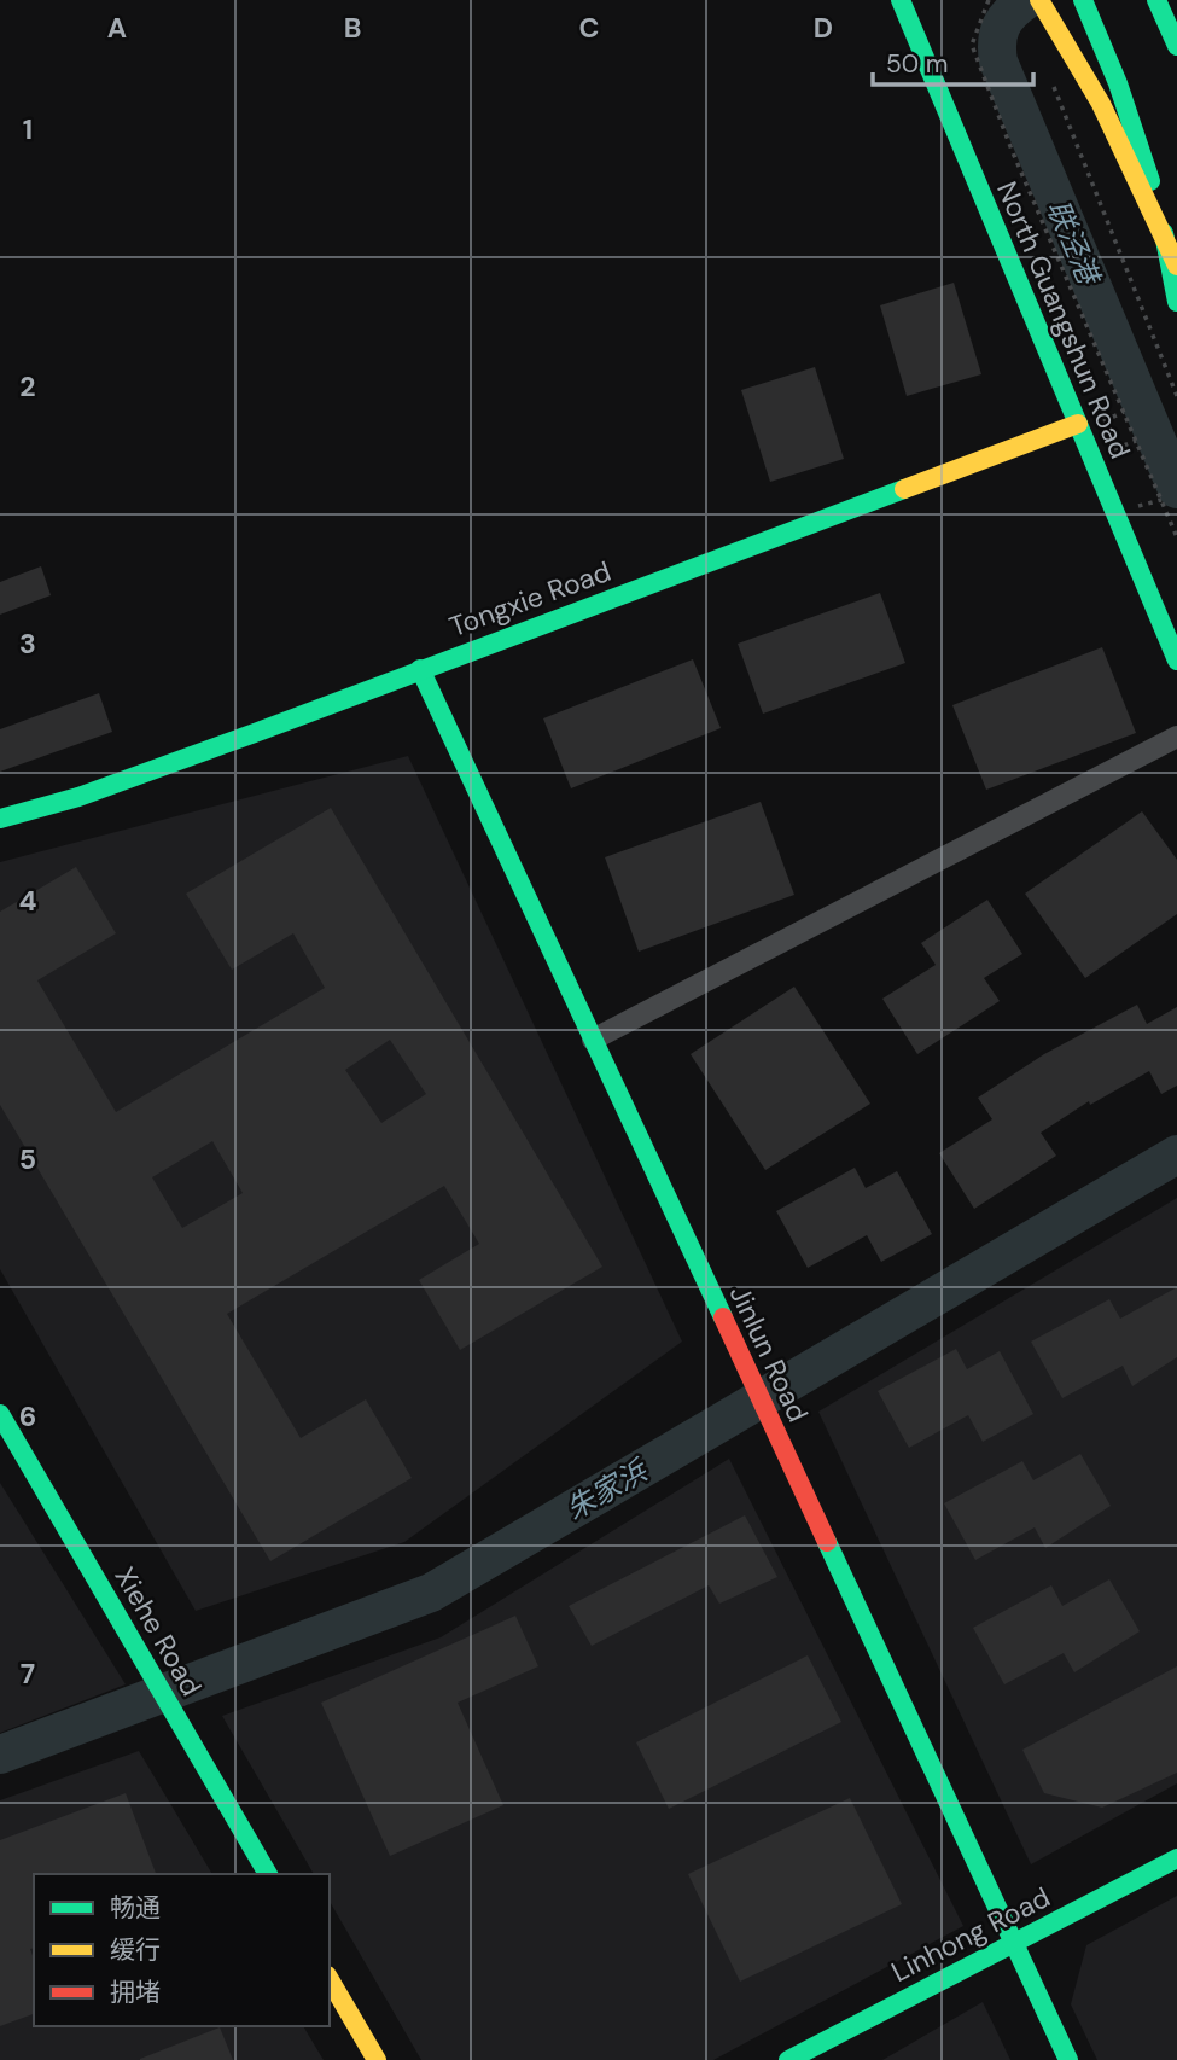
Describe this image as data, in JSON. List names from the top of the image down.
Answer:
{
  "streets": {
    "main road": [
      "North Guangshun Road",
      "Tongxie Road",
      "Jinlun Road",
      "Xiehe Road",
      "Linhong Road"
    ]
  },
  "crossings": [
    ["North Guangshun Road", "Tongxie Road"],
    ["Tongxie Road", "Jinlun Road"],
    ["Jinlun Road", "Linhong Road"]
  ],
  "water": ["联泾港", "朱家浜"],
  "legend": ["畅通", "缓行", "拥堵"],
  "scale_bar": "50 m",
  "grid": {
    "columns": [
      "A",
      "B",
      "C",
      "D"
    ],
    "rows": [
      "1",
      "2",
      "3",
      "4",
      "5",
      "6",
      "7"
    ]
  }
}
